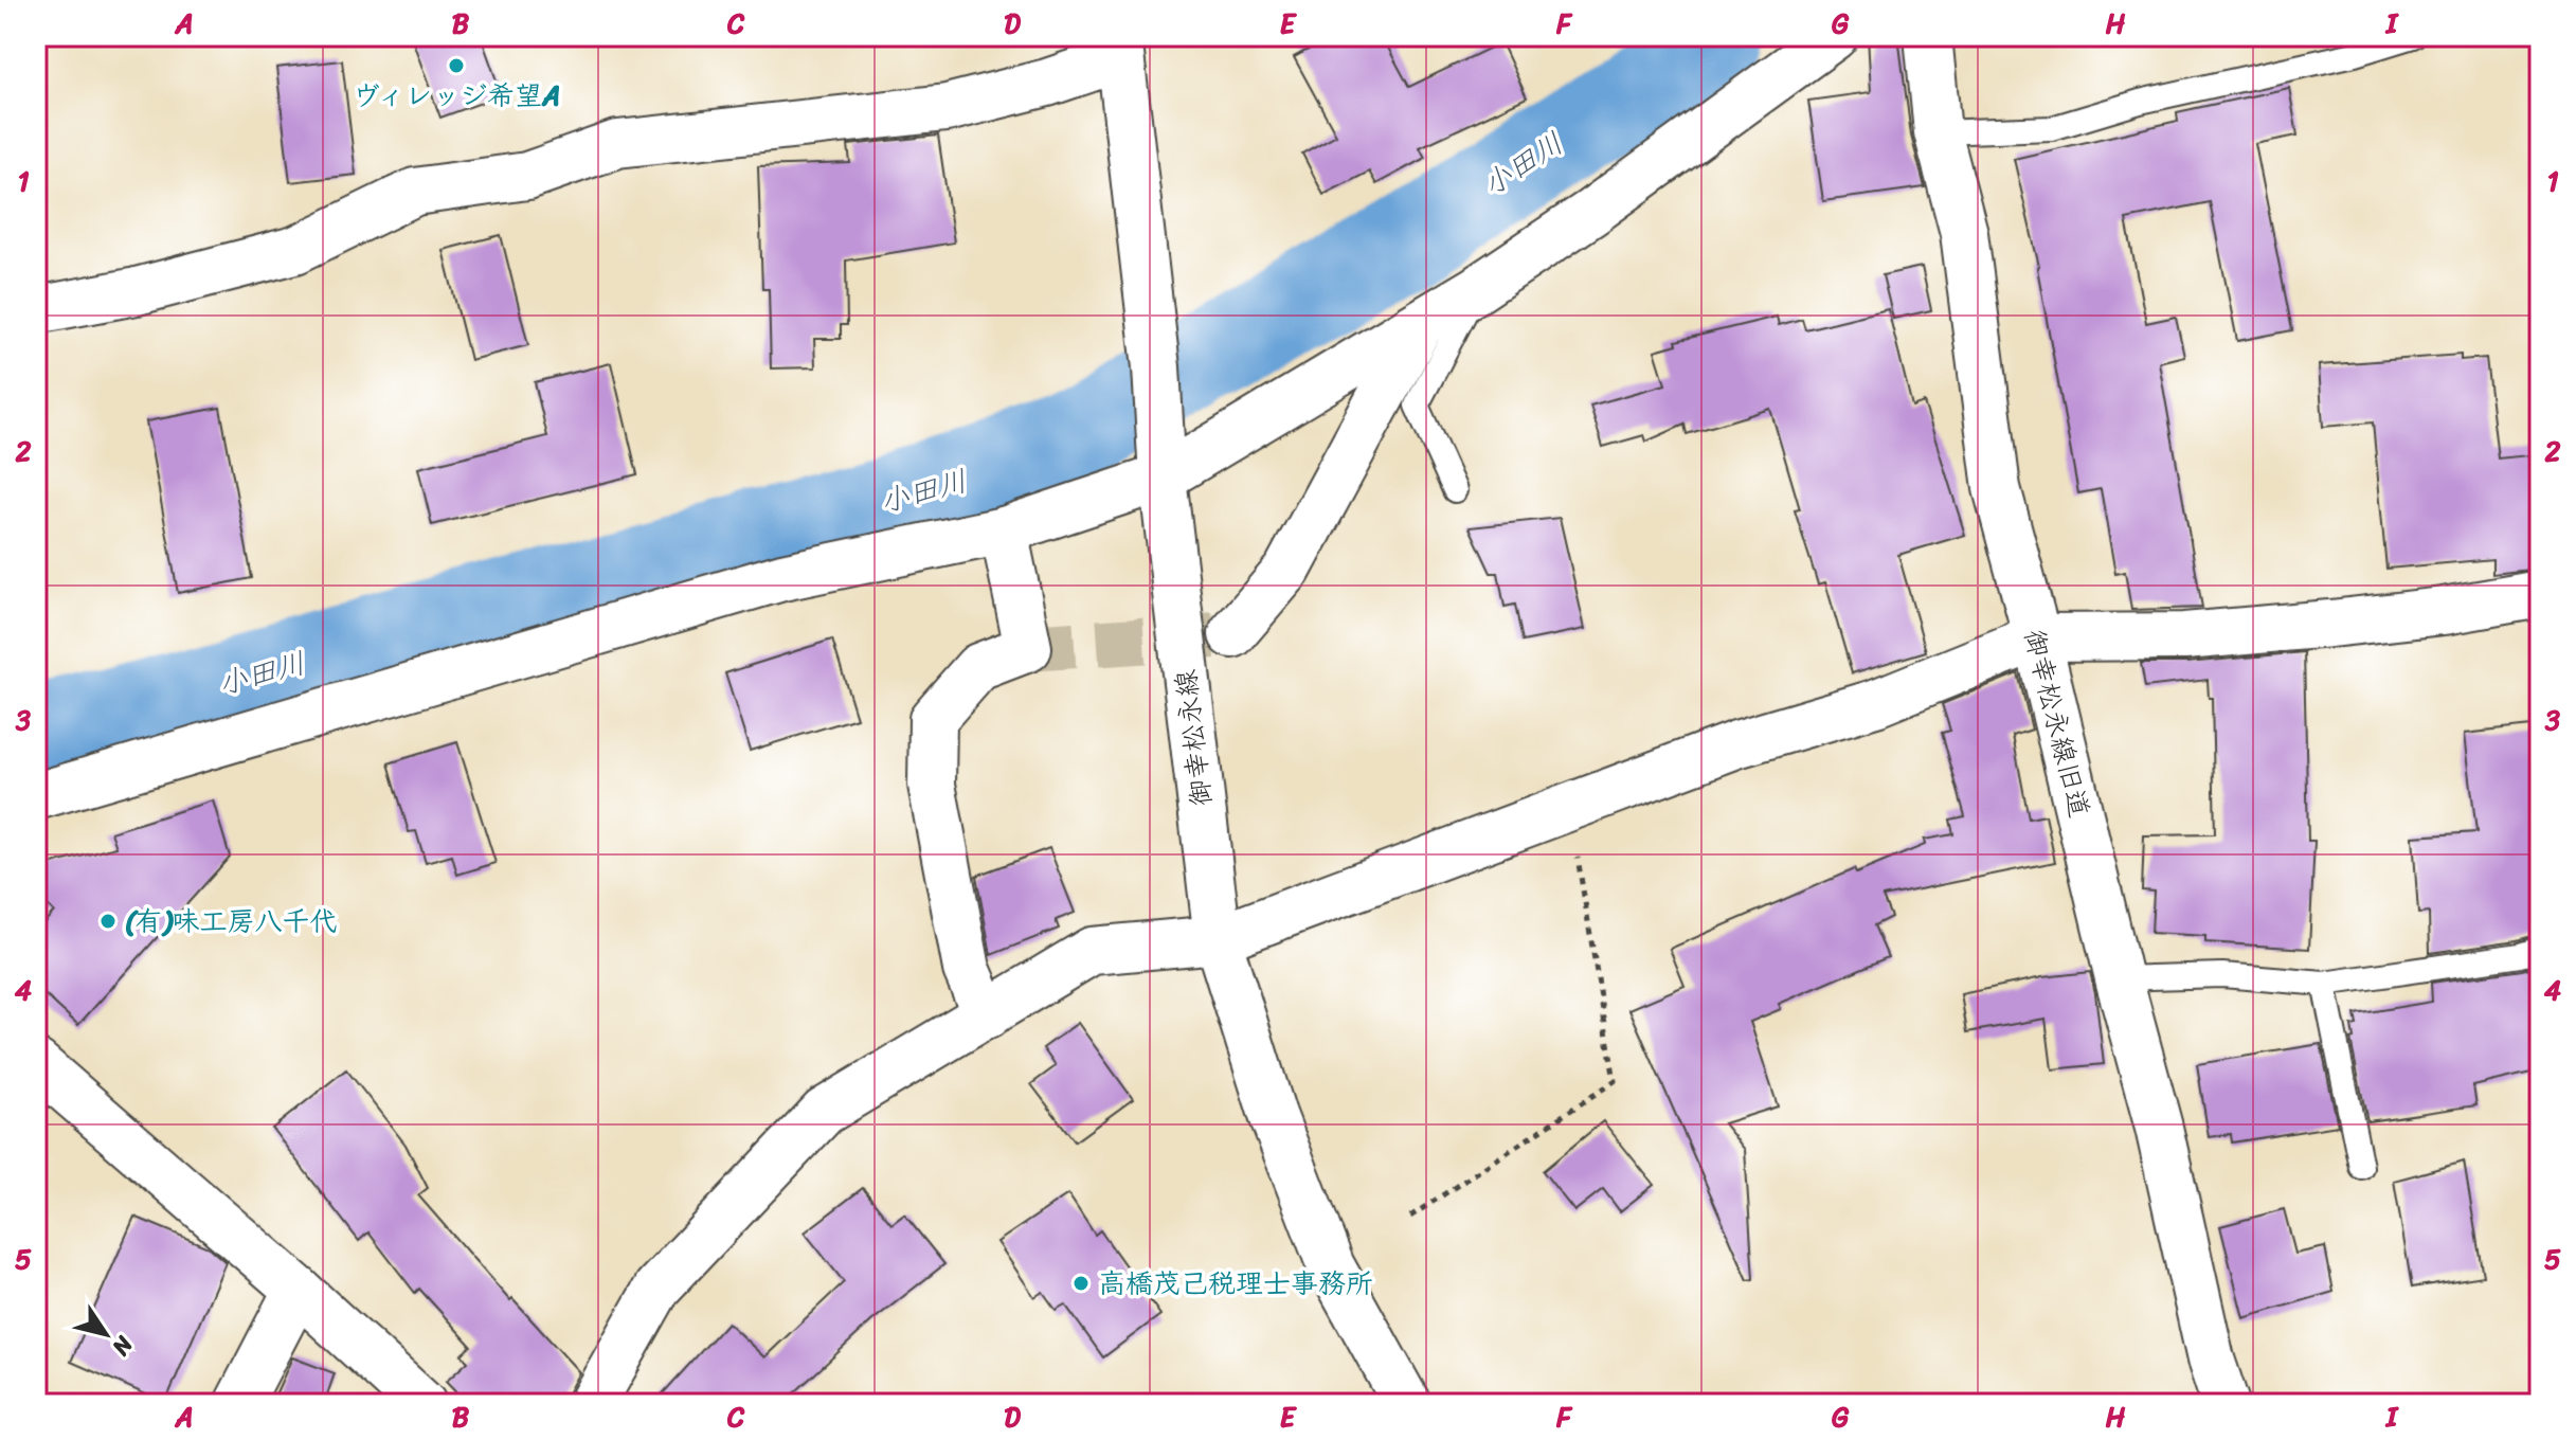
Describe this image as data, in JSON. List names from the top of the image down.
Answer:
{
  "streets": {
    "street": ["御幸松永線旧道", "御幸松永線"]
  },
  "water": ["小田川"],
  "places": ["ヴィレッジ希望A", "(有)味工房八千代", "高橋茂己税理士事務所"],
  "north": "bottom right",
  "grid": {
    "columns": [
      "A",
      "B",
      "C",
      "D",
      "E",
      "F",
      "G",
      "H",
      "I"
    ],
    "rows": [
      "1",
      "2",
      "3",
      "4",
      "5"
    ]
  }
}
